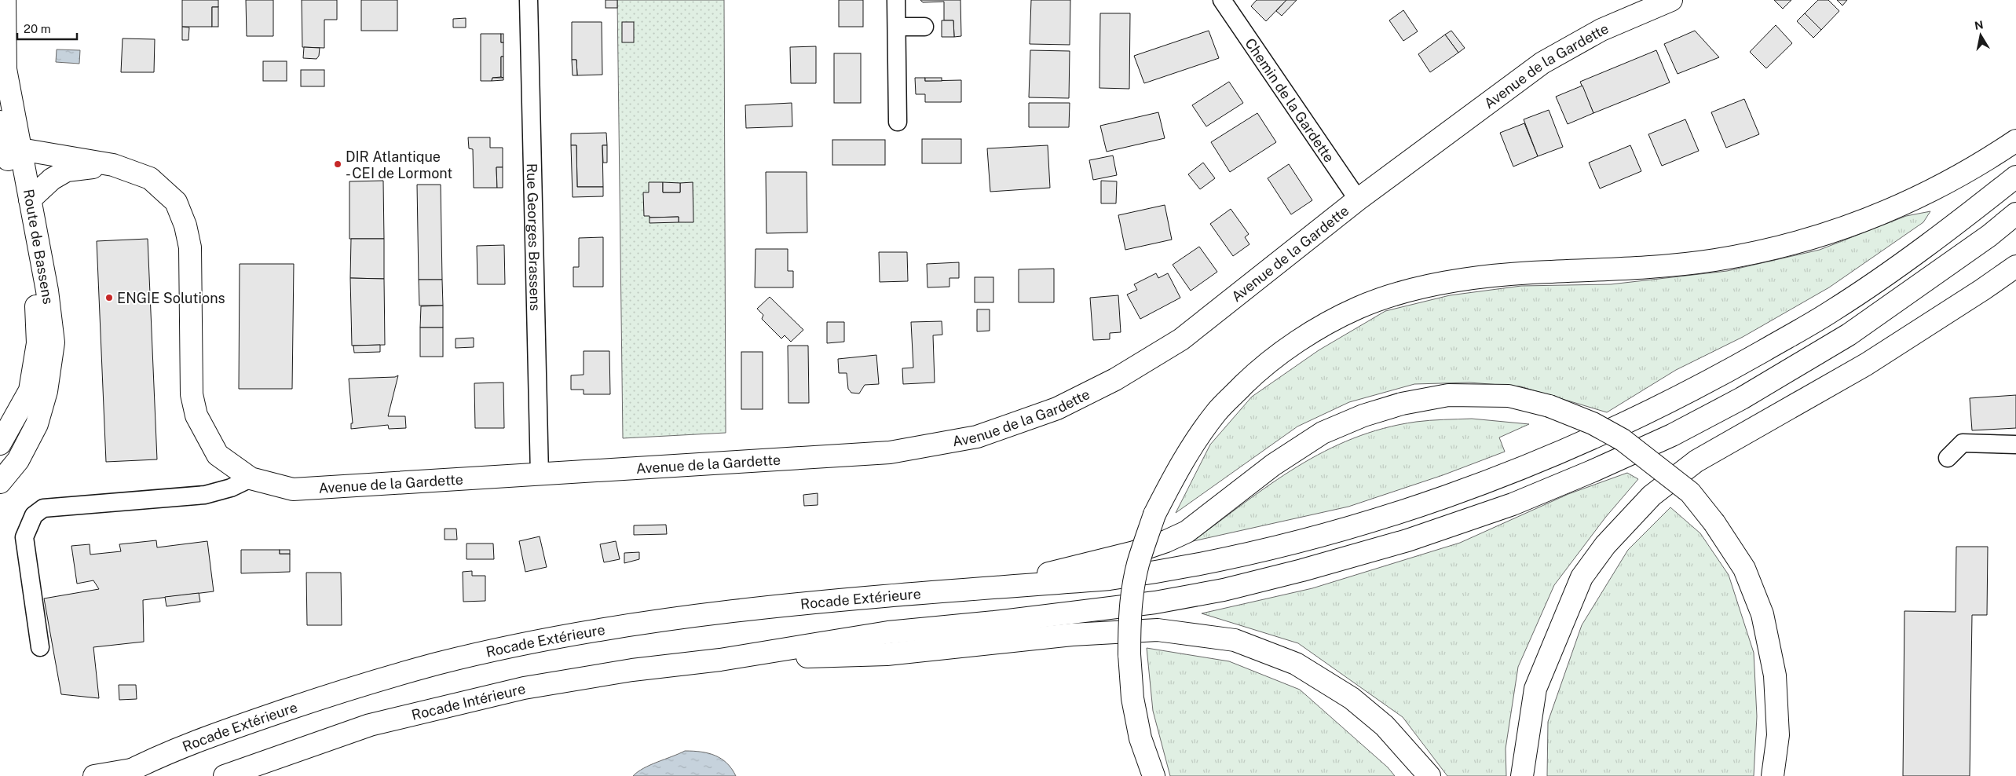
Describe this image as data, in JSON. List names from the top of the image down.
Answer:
{
  "streets": {
    "main road": [
      "Avenue de la Gardette",
      "Route de Bassens",
      "Rocade Extérieure",
      "Rocade Intérieure"
    ],
    "street": ["Chemin de la Gardette", "Rue Georges Brassens"]
  },
  "crossings": [
    ["Avenue de la Gardette", "Chemin de la Gardette"],
    ["Avenue de la Gardette", "Rue Georges Brassens"],
    ["Avenue de la Gardette", "Route de Bassens"]
  ],
  "places": ["DIR Atlantique - CEI de Lormont", "ENGIE Solutions"],
  "scale_bar": "20 m",
  "north": "top"
}
